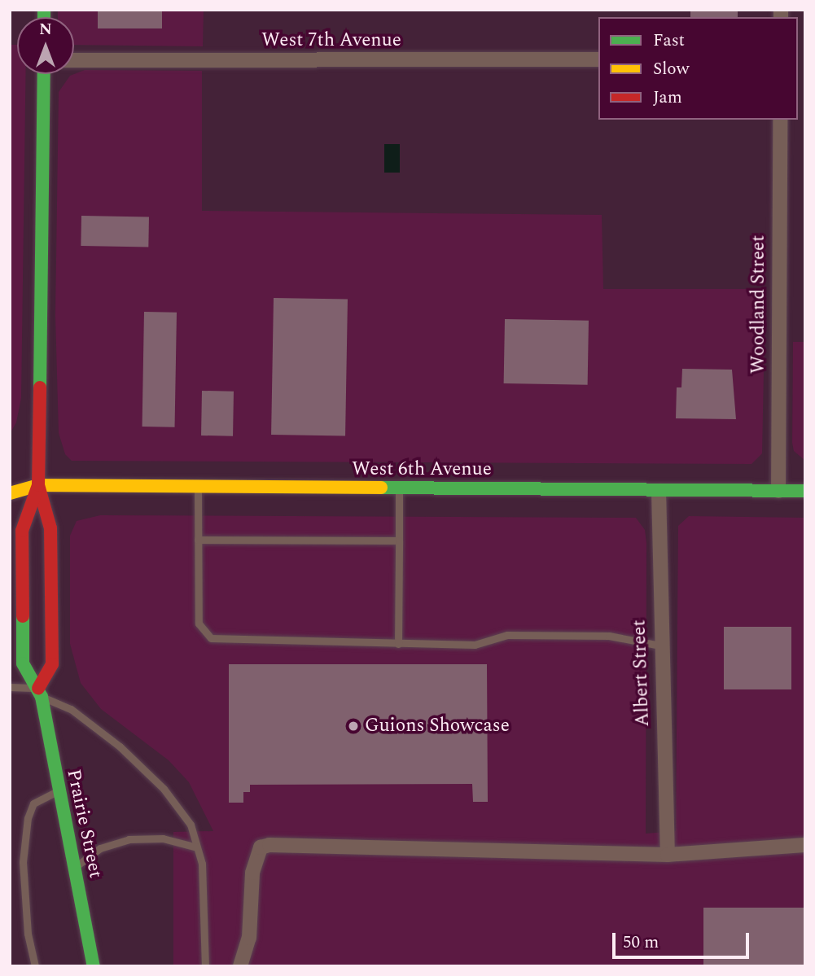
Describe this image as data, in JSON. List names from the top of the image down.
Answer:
{
  "streets": {
    "main road": ["West 6th Avenue", "Prairie Street"],
    "street": ["West 7th Avenue", "Woodland Street", "Albert Street"]
  },
  "crossings": [
    ["Woodland Street", "West 6th Avenue"],
    ["West 6th Avenue", "Albert Street"],
    ["West 6th Avenue", "Prairie Street"]
  ],
  "places": ["Guions Showcase"],
  "legend": ["Fast", "Slow", "Jam"],
  "scale_bar": "50 m",
  "north": "top"
}
